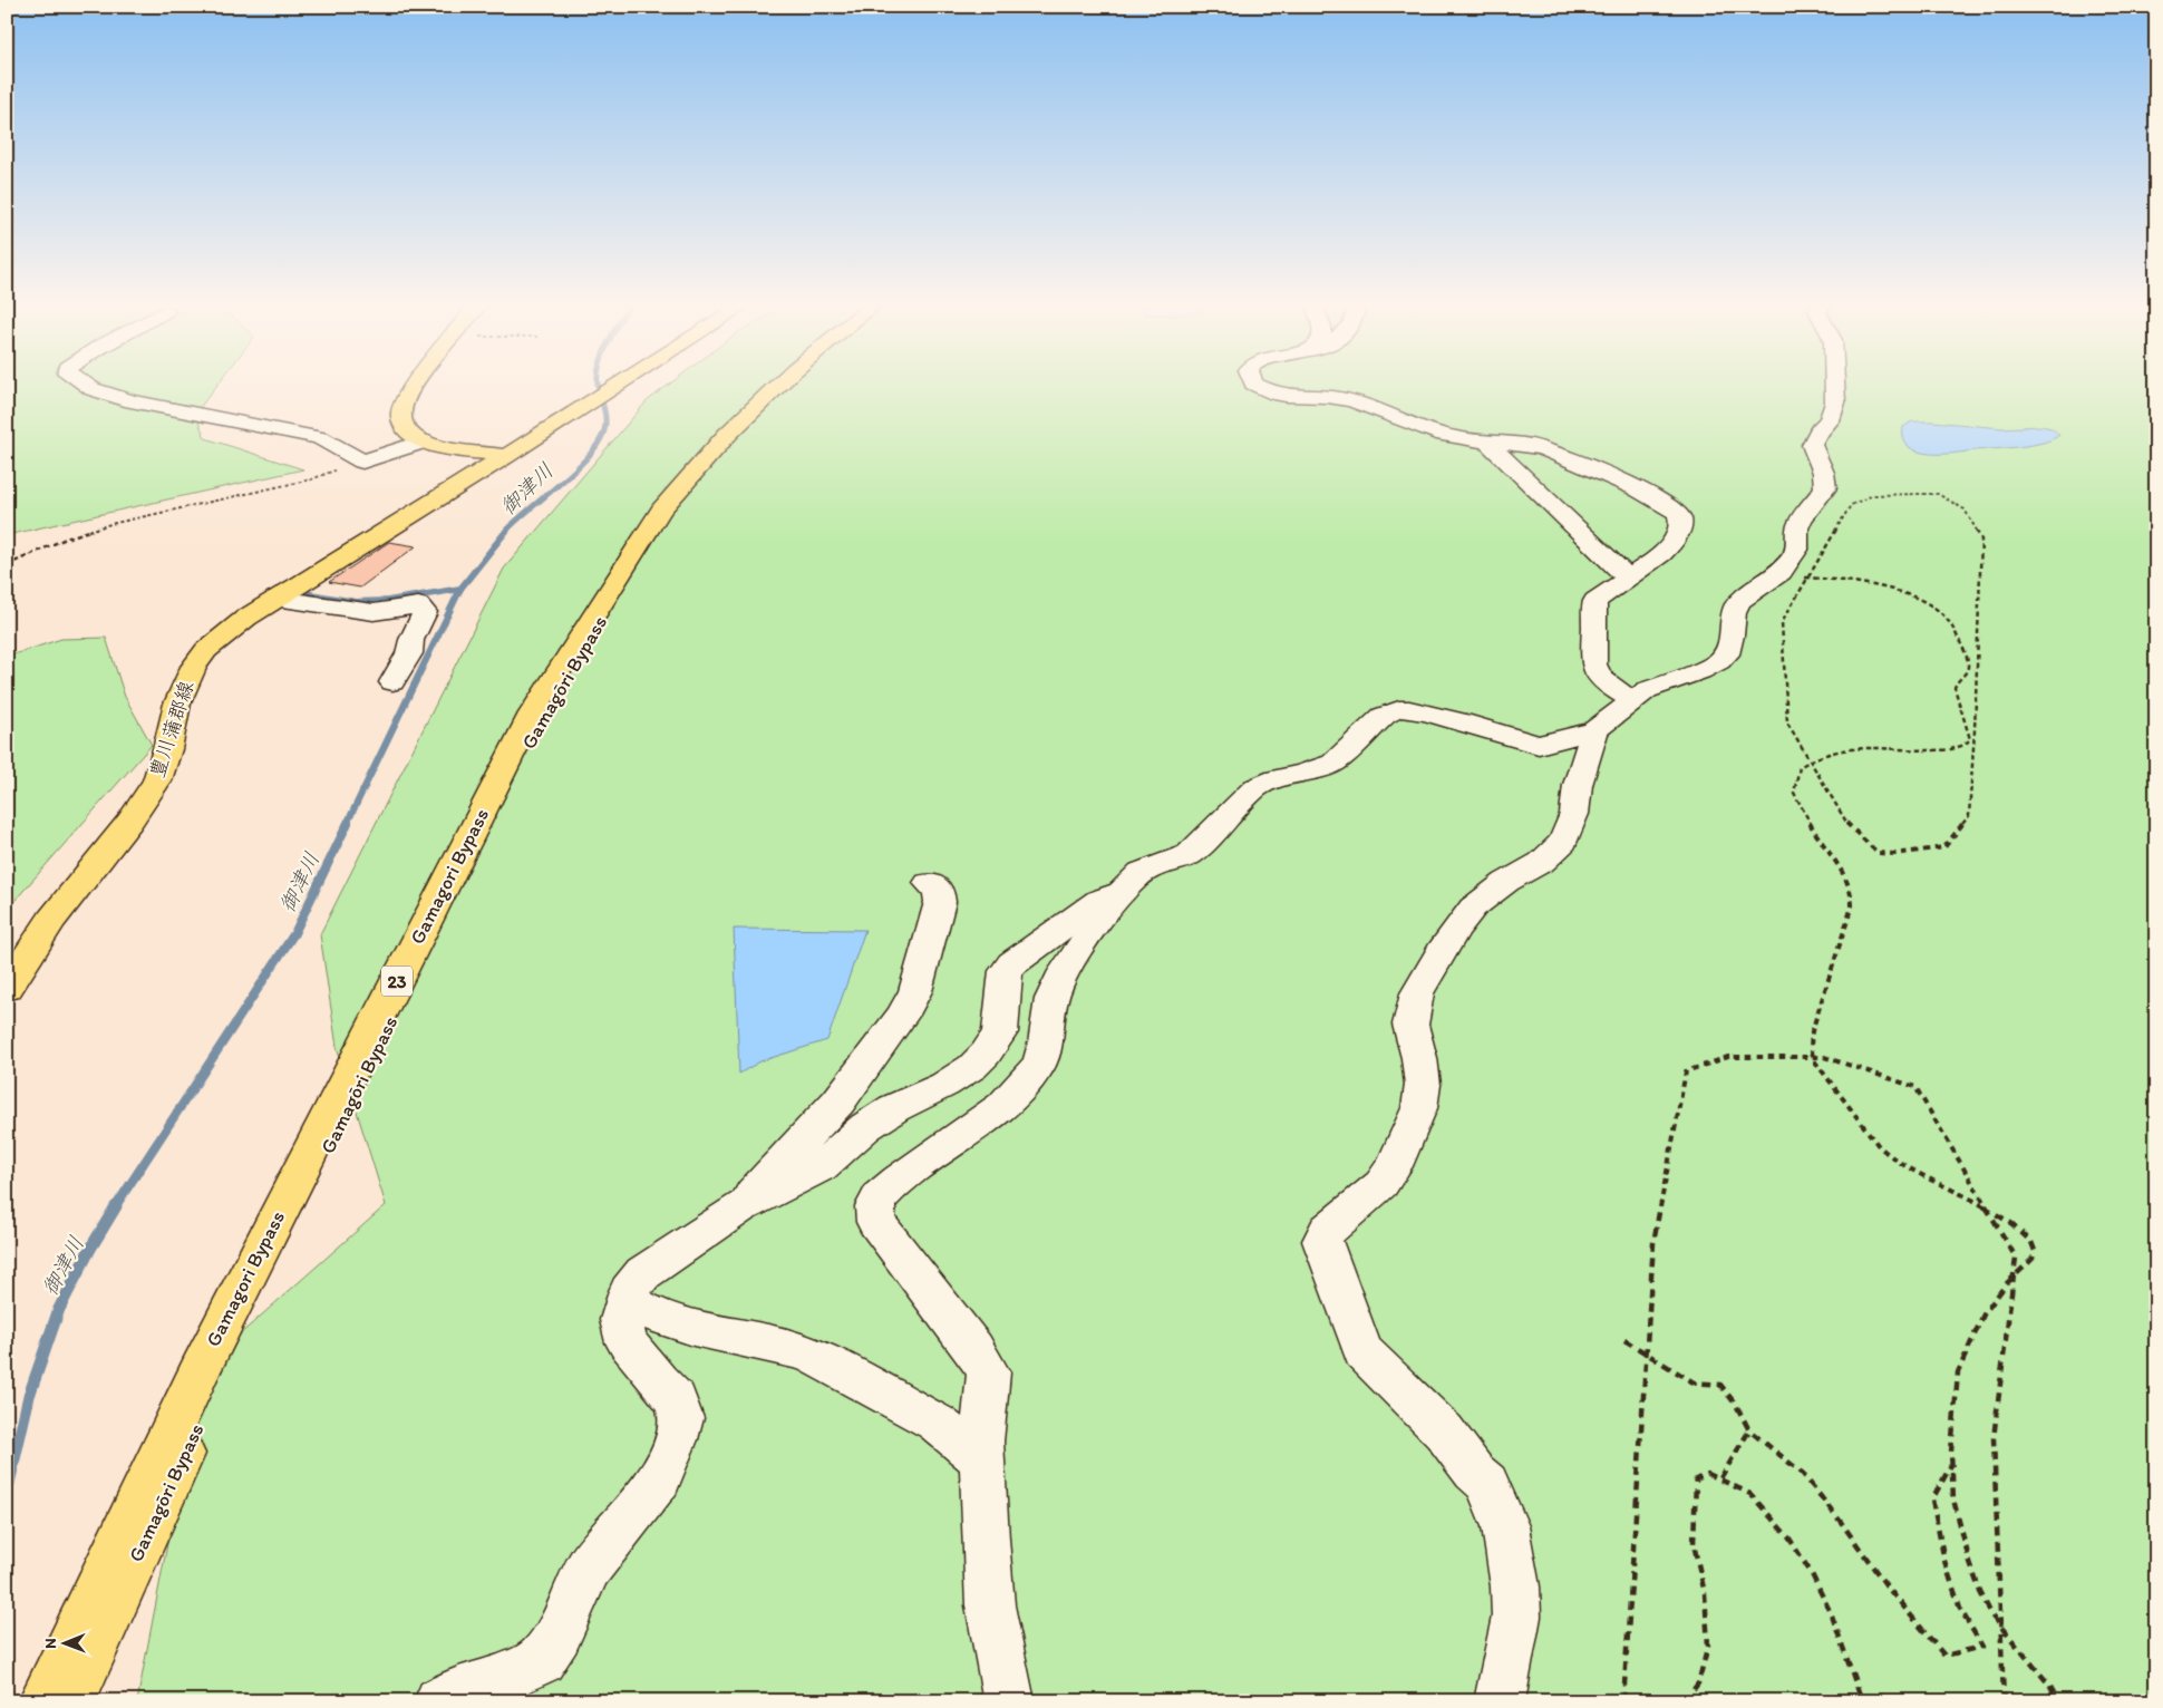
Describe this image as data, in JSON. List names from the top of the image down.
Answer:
{
  "streets": {
    "main road": [
      "Gamagōri Bypass",
      "豊川蒲郡線",
      "Gamagori Bypass",
      "23"
    ]
  },
  "water": ["御津川"],
  "north": "left"
}
